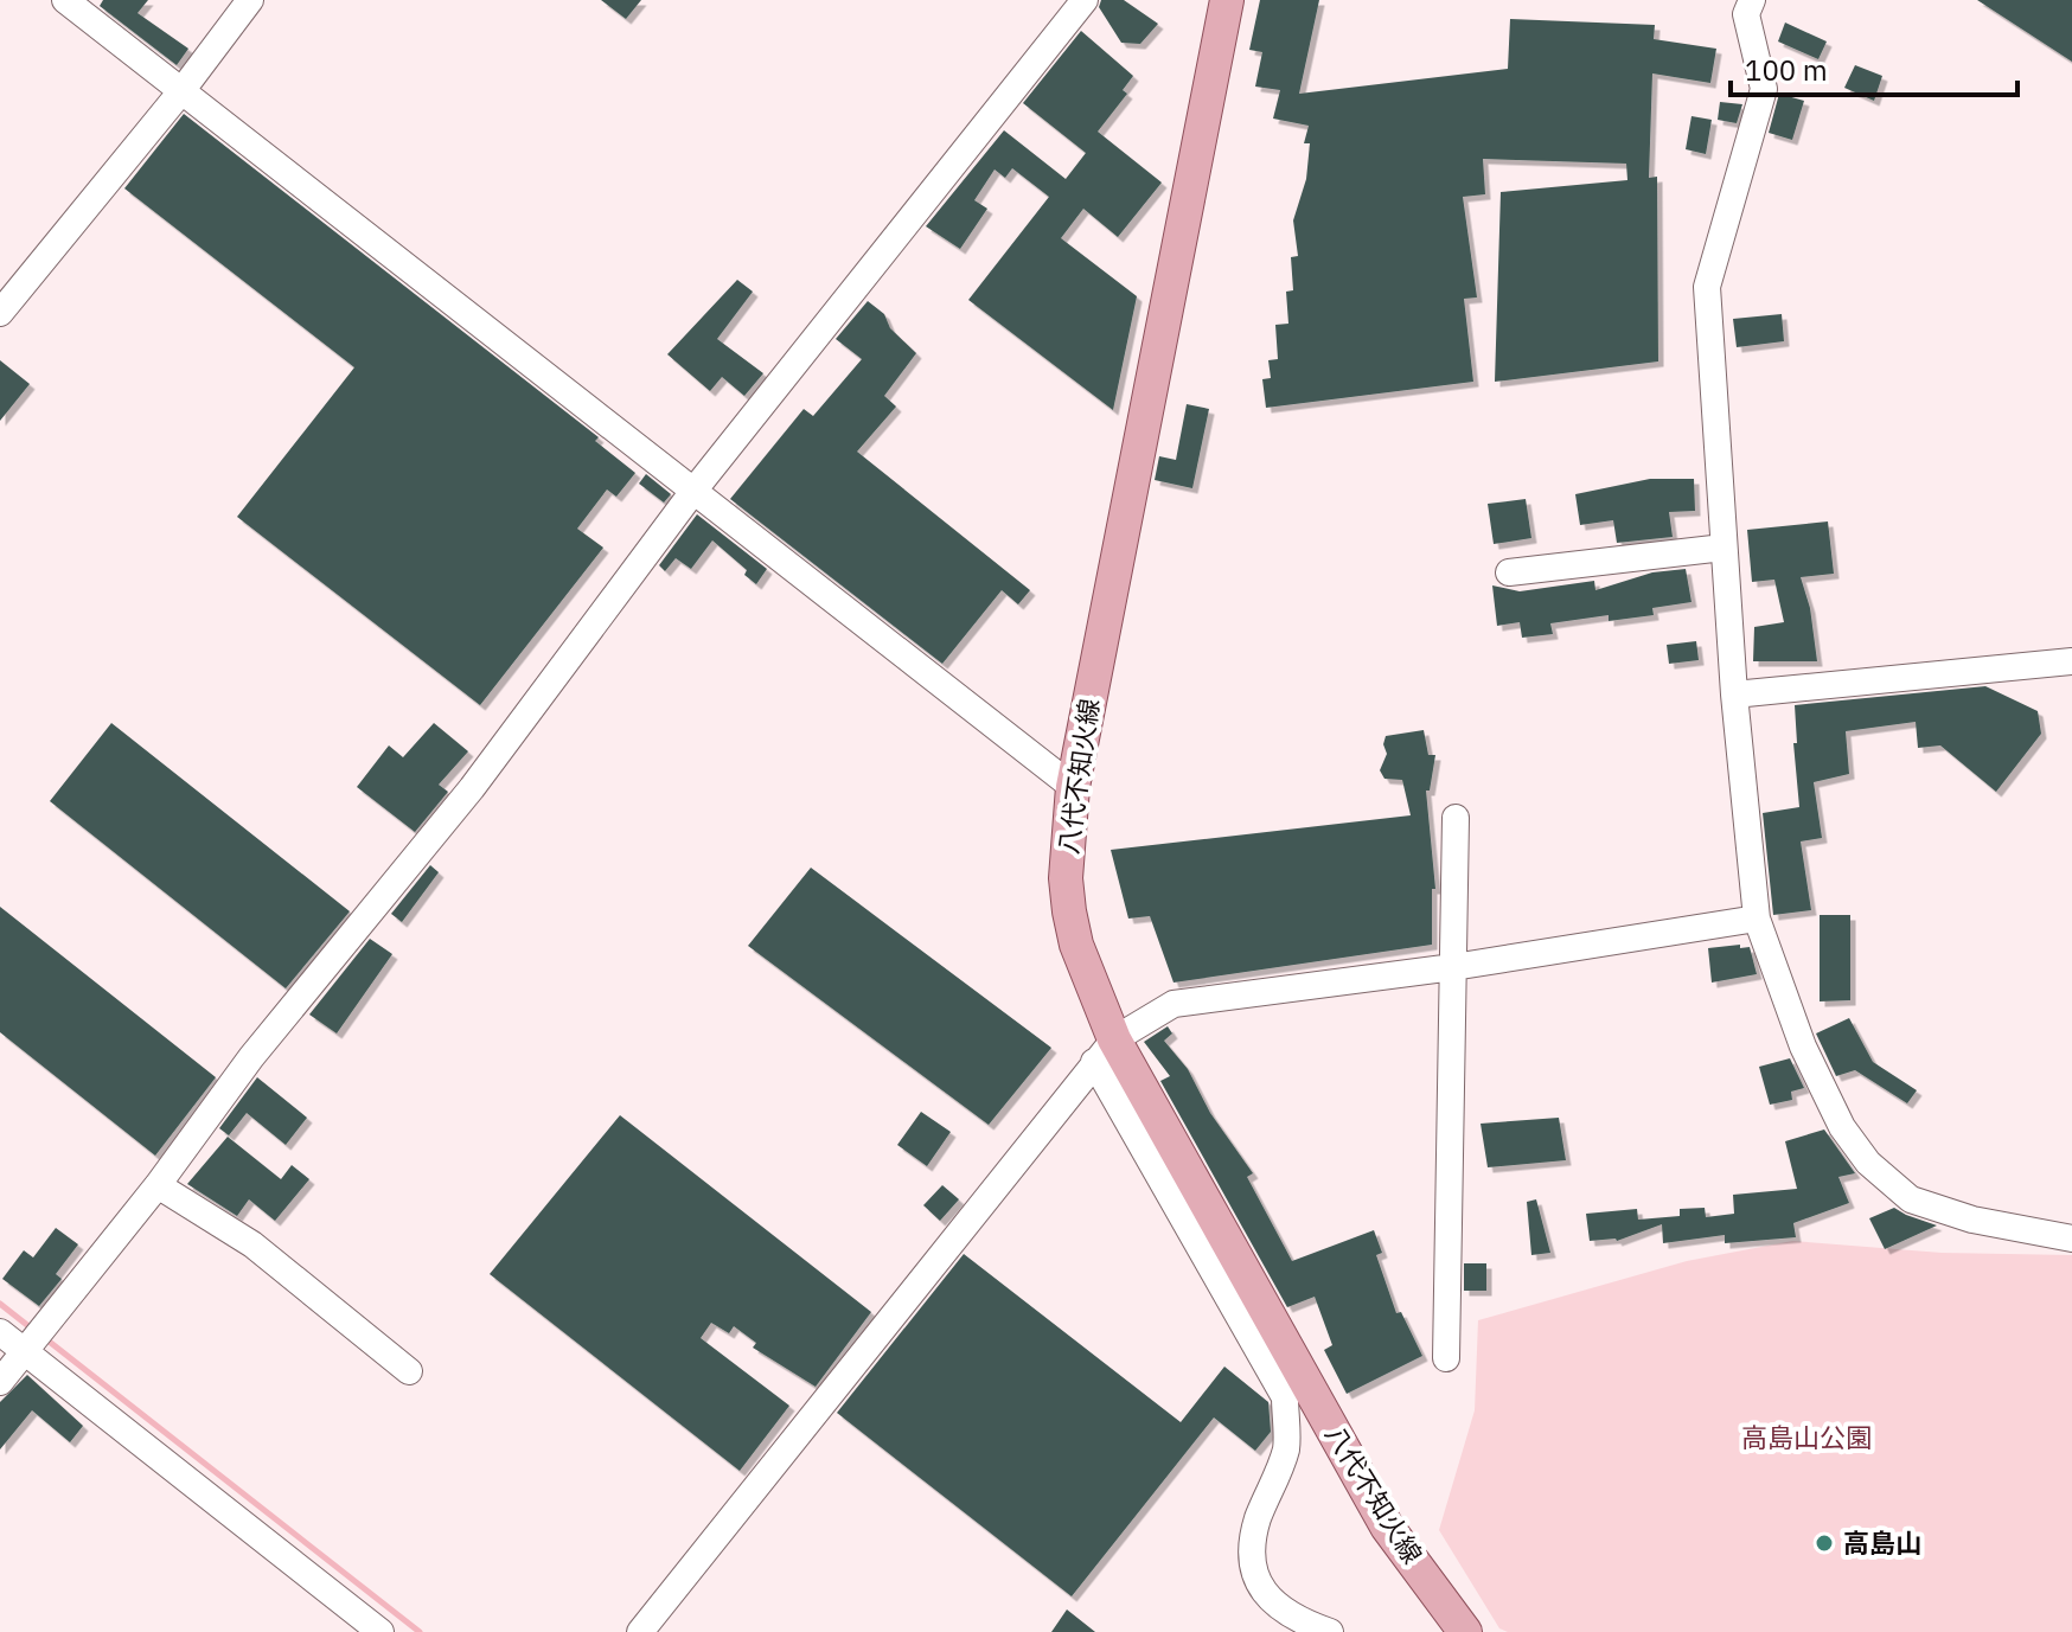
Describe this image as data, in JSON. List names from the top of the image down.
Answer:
{
  "streets": {
    "main road": ["八代不知火線"]
  },
  "parks": ["高島山公園"],
  "places": ["高島山"],
  "scale_bar": "100 m"
}
